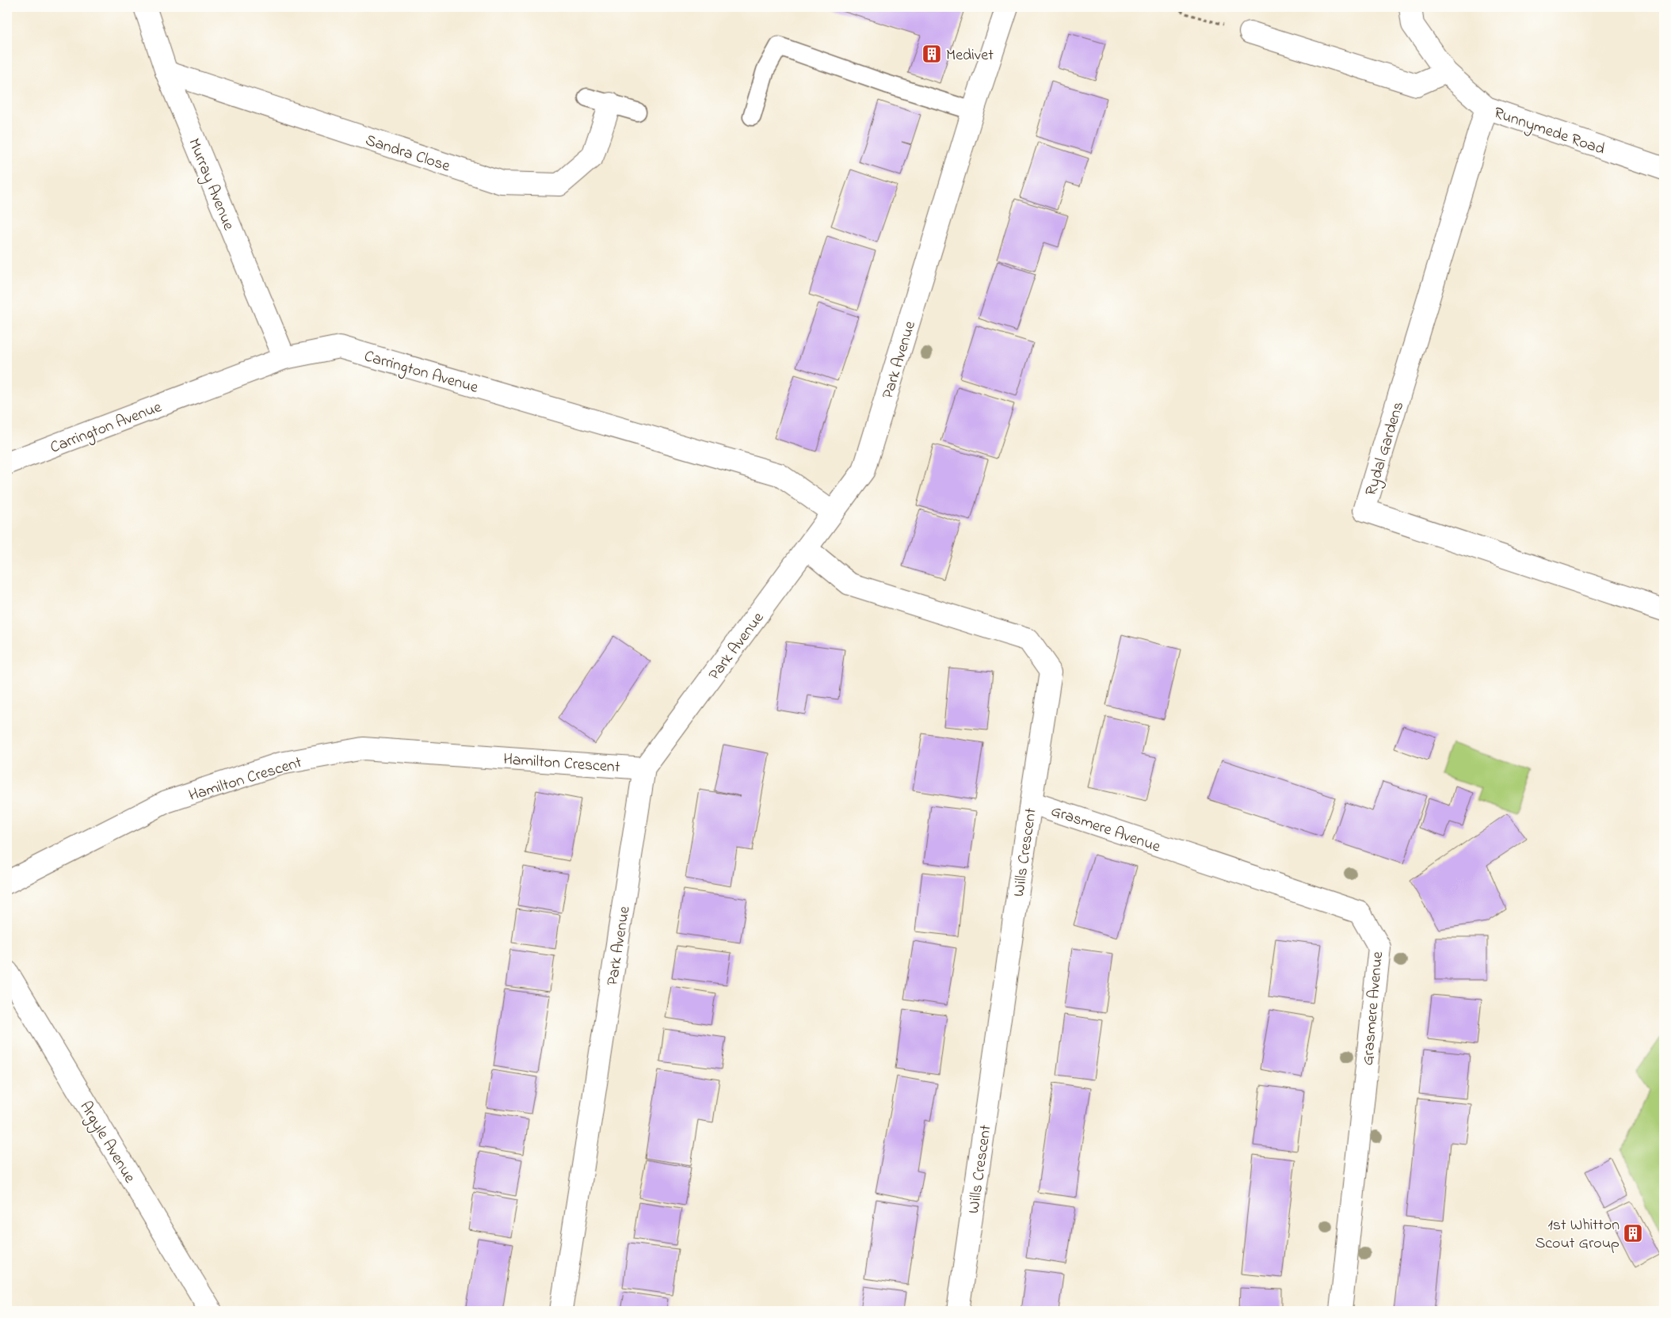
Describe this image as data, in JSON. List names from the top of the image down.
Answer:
{
  "streets": {
    "street": [
      "Runnymede Road",
      "Sandra Close",
      "Murray Avenue",
      "Park Avenue",
      "Carrington Avenue",
      "Rydal Gardens",
      "Hamilton Crescent",
      "Grasmere Avenue",
      "Wills Crescent",
      "Argyle Avenue"
    ]
  },
  "crossings": [
    ["Runnymede Road", "Rydal Gardens"],
    ["Sandra Close", "Murray Avenue"],
    ["Murray Avenue", "Carrington Avenue"],
    ["Park Avenue", "Carrington Avenue"],
    ["Park Avenue", "Hamilton Crescent"],
    ["Park Avenue", "Wills Crescent"],
    ["Grasmere Avenue", "Wills Crescent"]
  ],
  "places": {
    "building": ["Medivet", "1st Whitton Scout Group"]
  }
}
